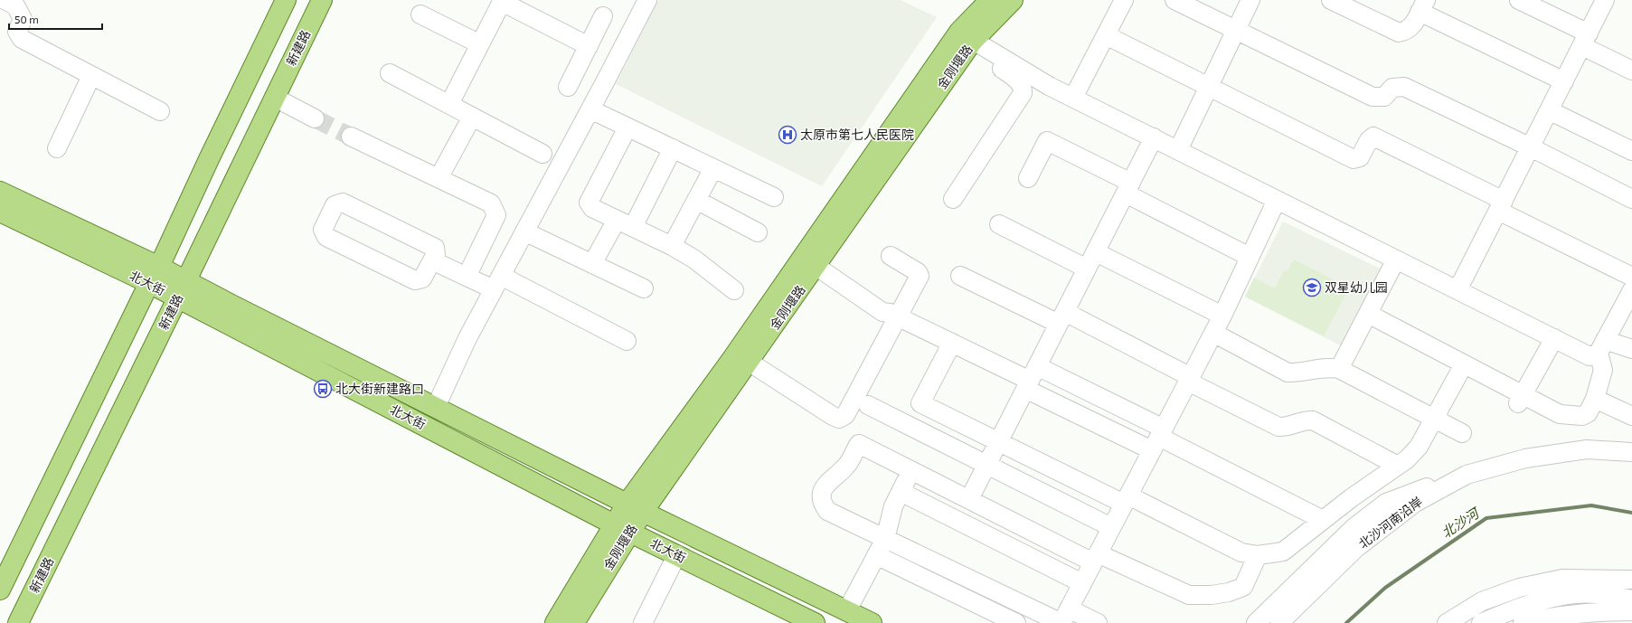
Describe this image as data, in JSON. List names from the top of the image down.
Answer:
{
  "streets": {
    "main road": ["新建路", "金刚堰路", "北大街"],
    "street": ["北沙河南沿岸"]
  },
  "crossings": [
    ["新建路", "北大街"],
    ["金刚堰路", "北大街"]
  ],
  "water": ["北沙河"],
  "places": {
    "hospital": ["太原市第七人民医院"],
    "school or university": ["双星幼儿园"],
    "bus stop": ["北大街新建路口"]
  },
  "scale_bar": "50 m"
}
